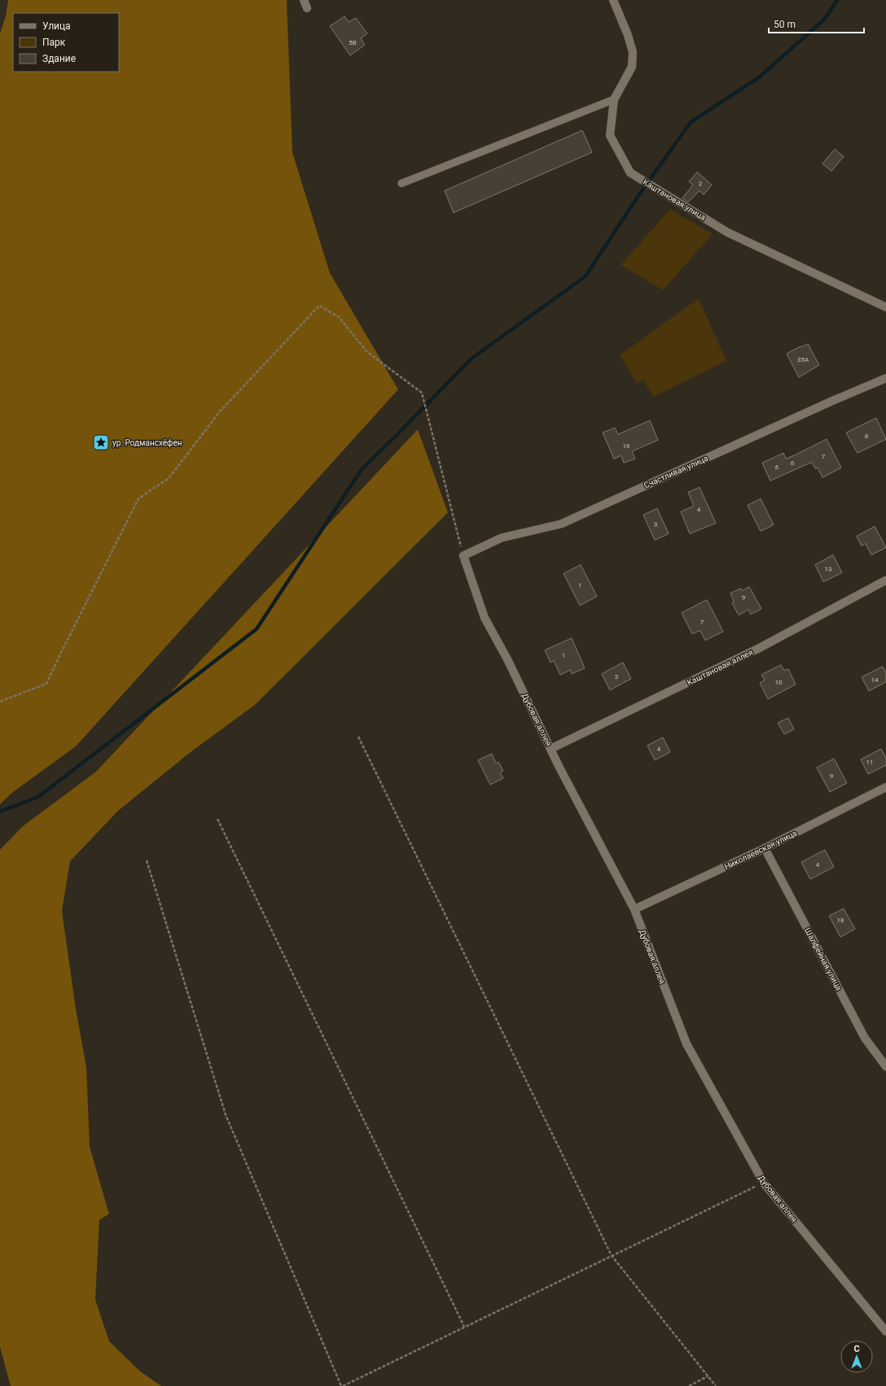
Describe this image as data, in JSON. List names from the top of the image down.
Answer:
{
  "streets": {
    "street": [
      "Каштановая улица",
      "Счастливая улица",
      "Каштановая аллея",
      "Дубовая аллея",
      "Николаевская улица",
      "Шалфейная улица"
    ]
  },
  "crossings": [
    ["Счастливая улица", "Дубовая аллея"],
    ["Каштановая аллея", "Дубовая аллея"],
    ["Дубовая аллея", "Николаевская улица"],
    ["Николаевская улица", "Шалфейная улица"]
  ],
  "places": {
    "place": ["ур. Родмансхёфен"]
  },
  "house_numbers": [
    "5В",
    "2",
    "35А",
    "8",
    "16",
    "7",
    "6",
    "6",
    "4",
    "3",
    "13",
    "1",
    "9",
    "7",
    "1",
    "3",
    "14",
    "10",
    "4",
    "11",
    "9",
    "4",
    "18"
  ],
  "legend": ["Улица", "Парк", "Здание"],
  "scale_bar": "50 m",
  "north": "top"
}
